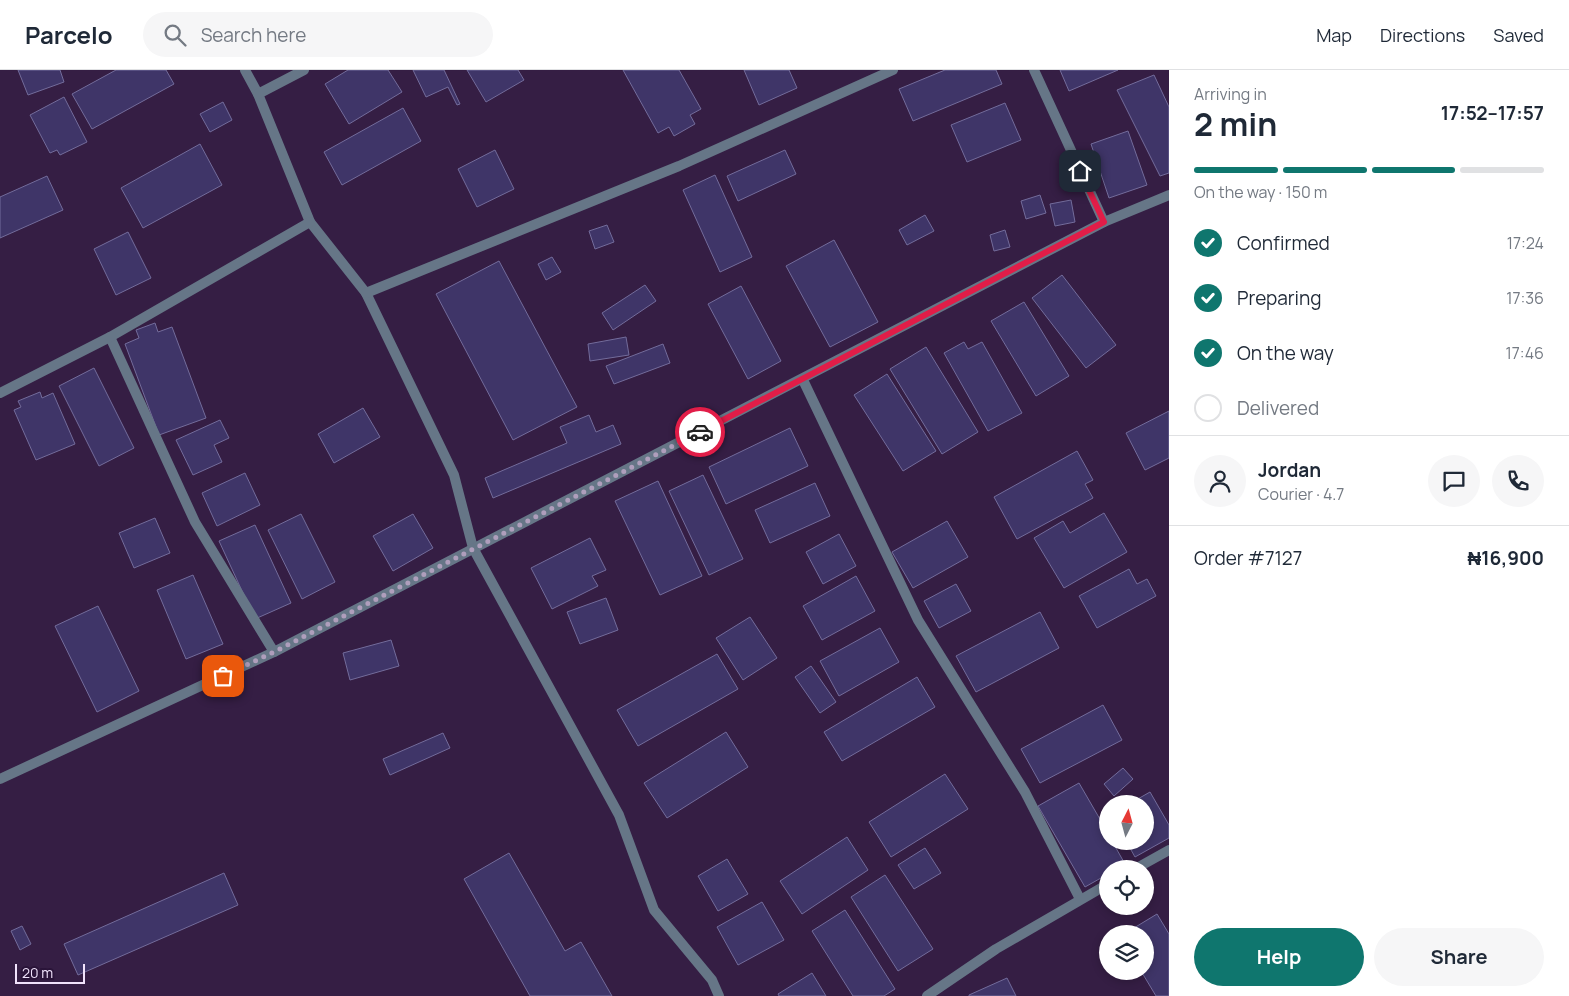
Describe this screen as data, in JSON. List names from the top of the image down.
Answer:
{
  "scale_bar": "20 m",
  "north": "top",
  "page": {
    "header": "Parcelo",
    "search": "Search here",
    "nav": ["Map", "Directions", "Saved"],
    "heading": ["2 min", "Arriving in", "17:52–17:57"],
    "panel": [
      "Jordan",
      "Courier · 4.7",
      "Order #7127",
      "₦16,900"
    ],
    "bar": "On the way · 150 m",
    "list": [
      ["Confirmed", "17:24"],
      ["Preparing", "17:36"],
      ["On the way", "17:46"],
      "Delivered"
    ],
    "buttons": ["Help", "Share"],
    "scale": "20 m"
  }
}
